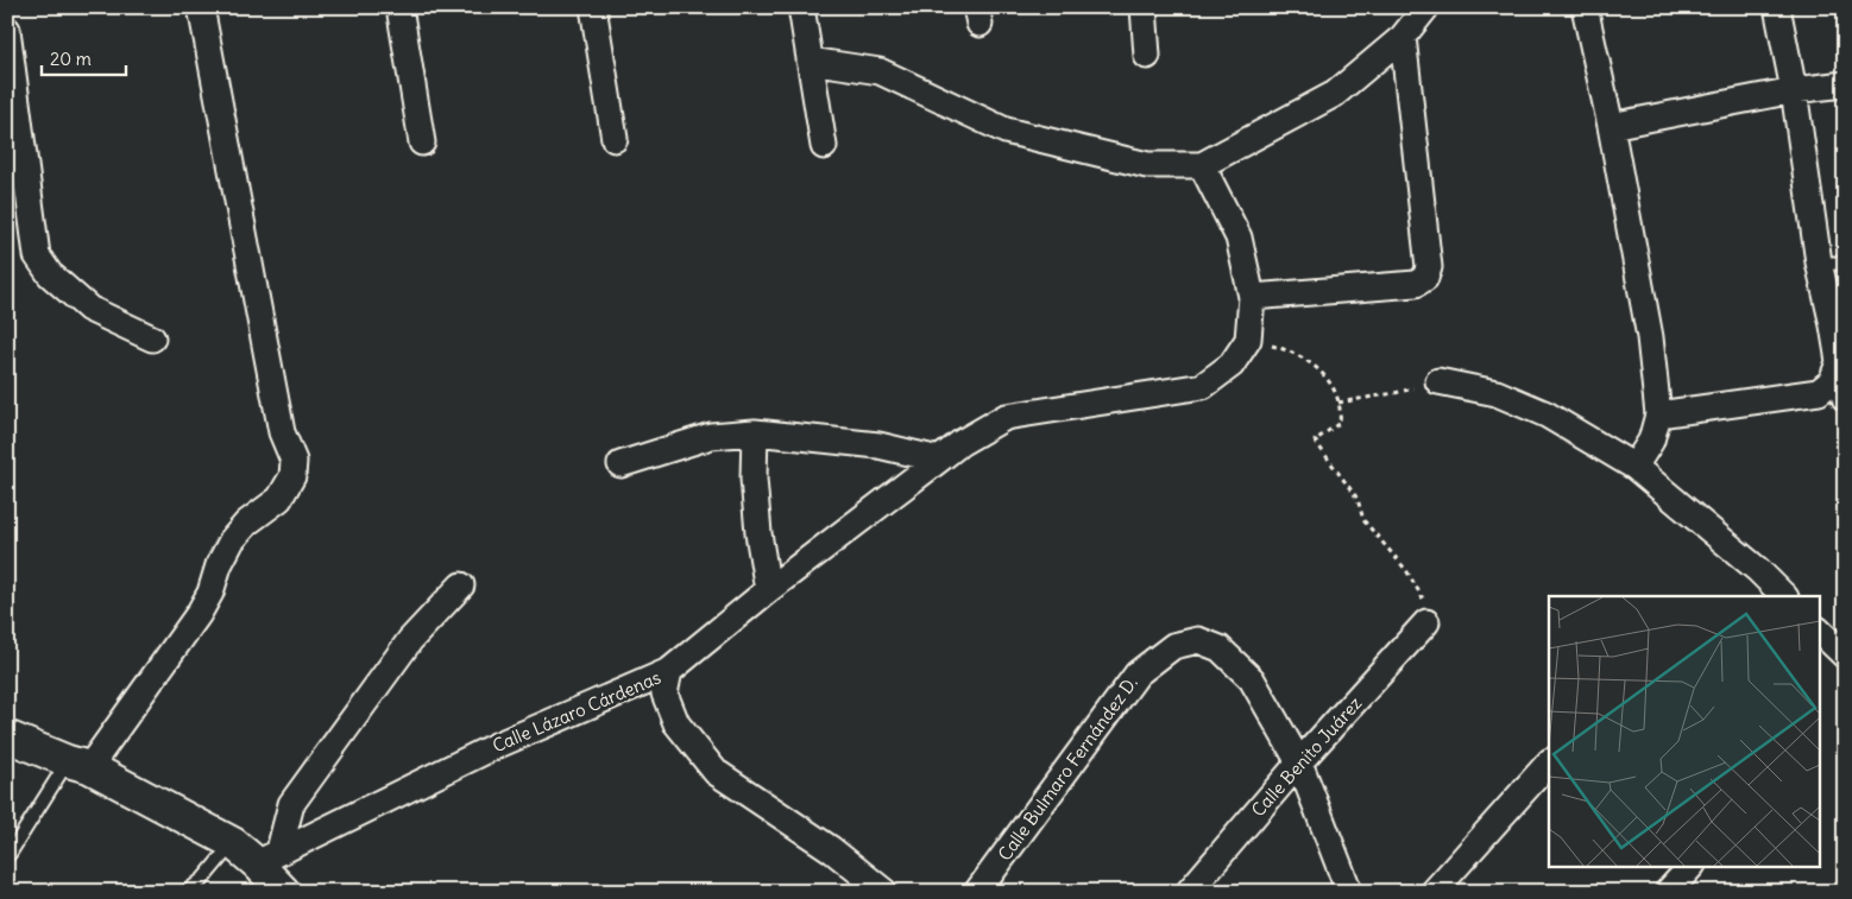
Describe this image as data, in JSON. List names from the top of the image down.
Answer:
{
  "streets": {
    "street": ["Calle Lázaro Cárdenas", "Calle Benito Juárez", "Calle Bulmaro Fernández D."]
  },
  "crossings": [
    ["Calle Benito Juárez", "Calle Bulmaro Fernández D."]
  ],
  "scale_bar": "20 m"
}
